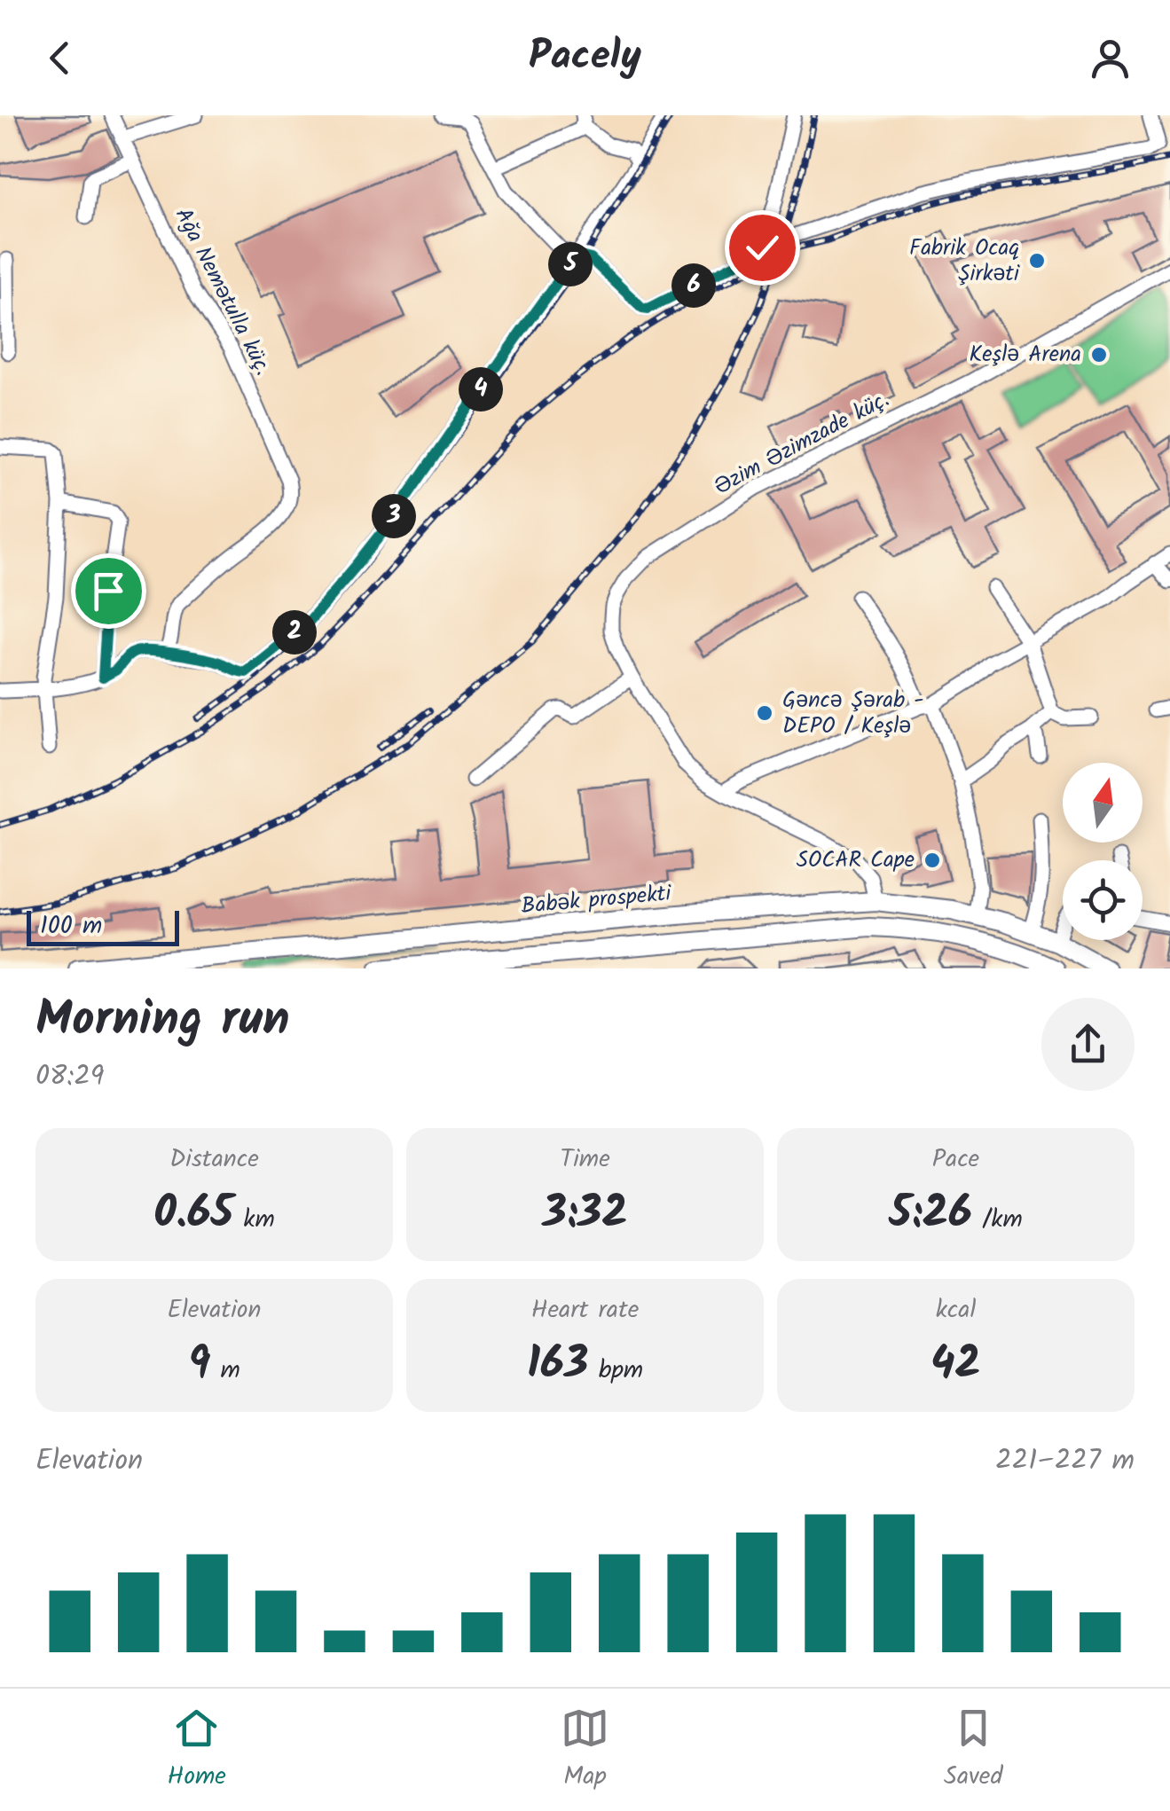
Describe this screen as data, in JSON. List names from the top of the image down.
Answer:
{
  "streets": {
    "main road": ["Babək prospekti"],
    "street": ["Ağa Nemətulla küç.", "Əzim Əzimzade küç."]
  },
  "crossings": [
    ["Əzim Əzimzade küç.", "Babək prospekti"]
  ],
  "places": [
    "Fabrik Ocaq Şirkəti",
    "Keşlə Arena",
    "Gəncə Şərab - DEPO / Keşlə",
    "SOCAR Cape"
  ],
  "scale_bar": "100 m",
  "north": "top",
  "page": {
    "header": "Pacely",
    "pins": [
      "5",
      "6",
      "4",
      "3",
      "2"
    ],
    "scale": "100 m",
    "heading": ["Morning run", "08:29"],
    "stats": [
      ["Distance", "0.65 km"],
      ["Time", "3:32"],
      ["Pace", "5:26 /km"],
      ["Elevation", "9 m"],
      ["Heart rate", "163 bpm"],
      ["kcal", "42"]
    ],
    "chart": ["Elevation", "221–227 m"],
    "tabs": ["Home", "Map", "Saved"]
  }
}
